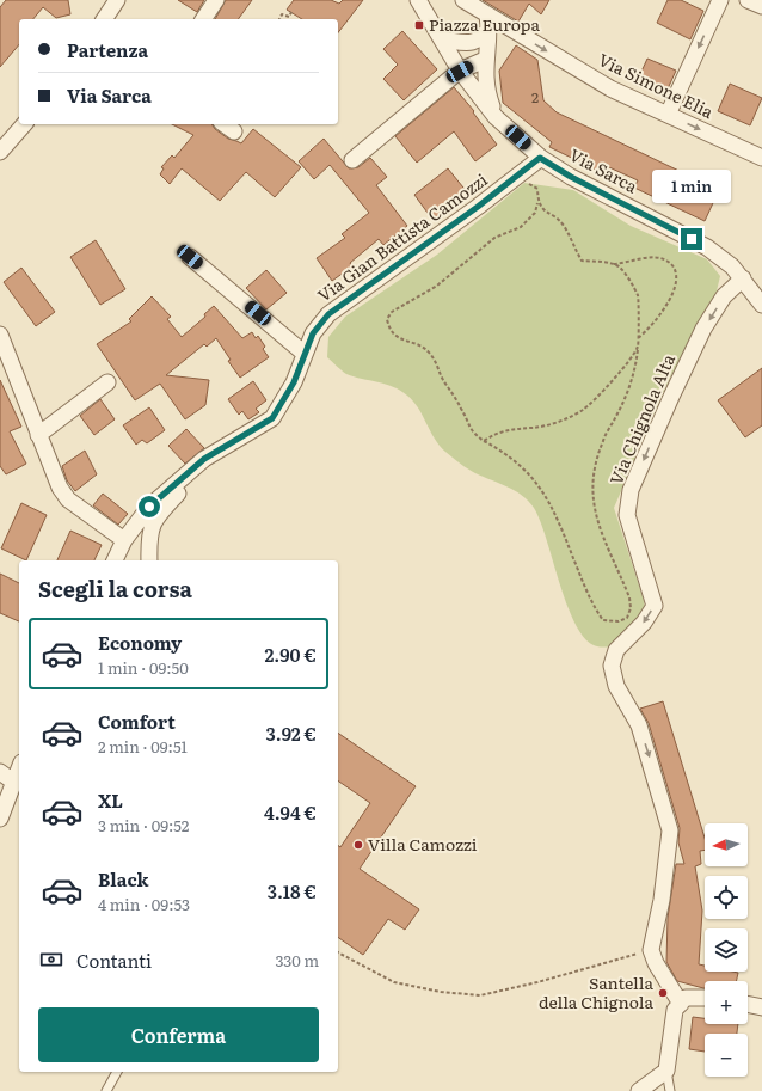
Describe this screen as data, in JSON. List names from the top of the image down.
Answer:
{
  "streets": {
    "street": [
      "Via Simone Elia",
      "Via Sarca",
      "Via Gian Battista Camozzi",
      "Via Chignola Alta"
    ]
  },
  "crossings": [
    ["Via Sarca", "Via Gian Battista Camozzi"],
    ["Via Sarca", "Via Chignola Alta"]
  ],
  "one_way": ["Via Simone Elia", "Via Chignola Alta"],
  "places": {
    "transit": ["Piazza Europa"],
    "other": ["Villa Camozzi", "Santella della Chignola"]
  },
  "house_numbers": ["2"],
  "north": "left",
  "page": {
    "banner": ["Partenza", "Via Sarca"],
    "bubble": "1 min",
    "heading": "Scegli la corsa",
    "list": [
      {
        "name": "Economy",
        "note": "1 min · 09:50",
        "value": "2.90 €"
      },
      {
        "name": "Comfort",
        "note": "2 min · 09:51",
        "value": "3.92 €"
      },
      {
        "name": "XL",
        "note": "3 min · 09:52",
        "value": "4.94 €"
      },
      {
        "name": "Black",
        "note": "4 min · 09:53",
        "value": "3.18 €"
      }
    ],
    "map_buttons": ["+", "−"],
    "pay": ["Contanti", "330 m"],
    "buttons": "Conferma"
  }
}
